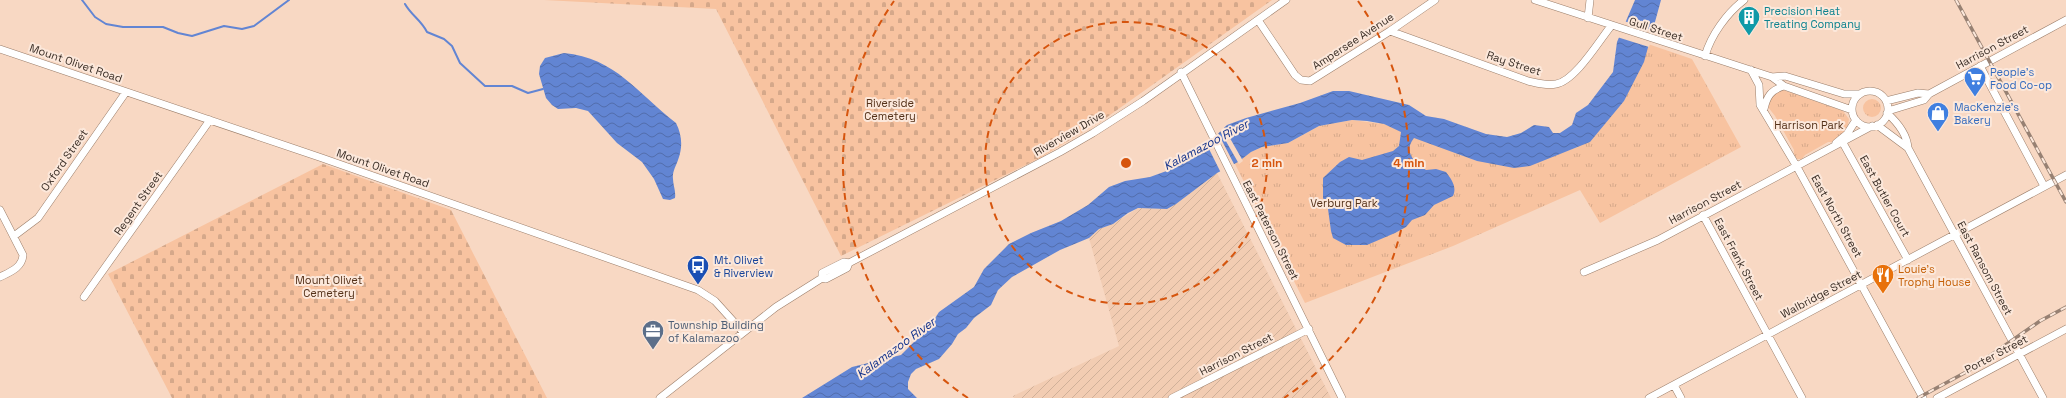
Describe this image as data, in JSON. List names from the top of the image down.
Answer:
{
  "streets": {
    "street": [
      "Gull Street",
      "Ampersee Avenue",
      "Harrison Street",
      "Mount Olivet Road",
      "Ray Street",
      "Riverview Drive",
      "Oxford Street",
      "East Butler Court",
      "Regent Street",
      "East North Street",
      "East Paterson Street",
      "East Frank Street",
      "East Ransom Street",
      "Walbridge Street",
      "Porter Street"
    ]
  },
  "crossings": [
    ["Gull Street", "Harrison Street"],
    ["Gull Street", "Ray Street"],
    ["Gull Street", "East North Street"],
    ["Gull Street", "East Ransom Street"],
    ["Ampersee Avenue", "Ray Street"],
    ["Ampersee Avenue", "Riverview Drive"],
    ["Harrison Street", "East Butler Court"],
    ["Harrison Street", "East North Street"],
    ["Harrison Street", "East Paterson Street"],
    ["Harrison Street", "East Frank Street"],
    ["Harrison Street", "East Ransom Street"],
    ["Mount Olivet Road", "Riverview Drive"],
    ["Mount Olivet Road", "Oxford Street"],
    ["Mount Olivet Road", "Regent Street"],
    ["Riverview Drive", "East Paterson Street"],
    ["East Butler Court", "Walbridge Street"],
    ["East North Street", "Walbridge Street"],
    ["East Frank Street", "Walbridge Street"],
    ["East Ransom Street", "Walbridge Street"],
    ["East Ransom Street", "Porter Street"]
  ],
  "water": ["Kalamazoo River"],
  "parks": [
    "Riverside Cemetery",
    "Harrison Park",
    "Verburg Park",
    "Mount Olivet Cemetery"
  ],
  "places": {
    "building": ["Precision Heat Treating Company"],
    "supermarket": ["People's Food Co-op"],
    "shop": ["MacKenzie's Bakery"],
    "bus stop": ["Mt. Olivet & Riverview"],
    "restaurant": ["Louie's Trophy House"],
    "office": ["Township Building of Kalamazoo"]
  },
  "rings": ["2 min", "4 min"]
}
